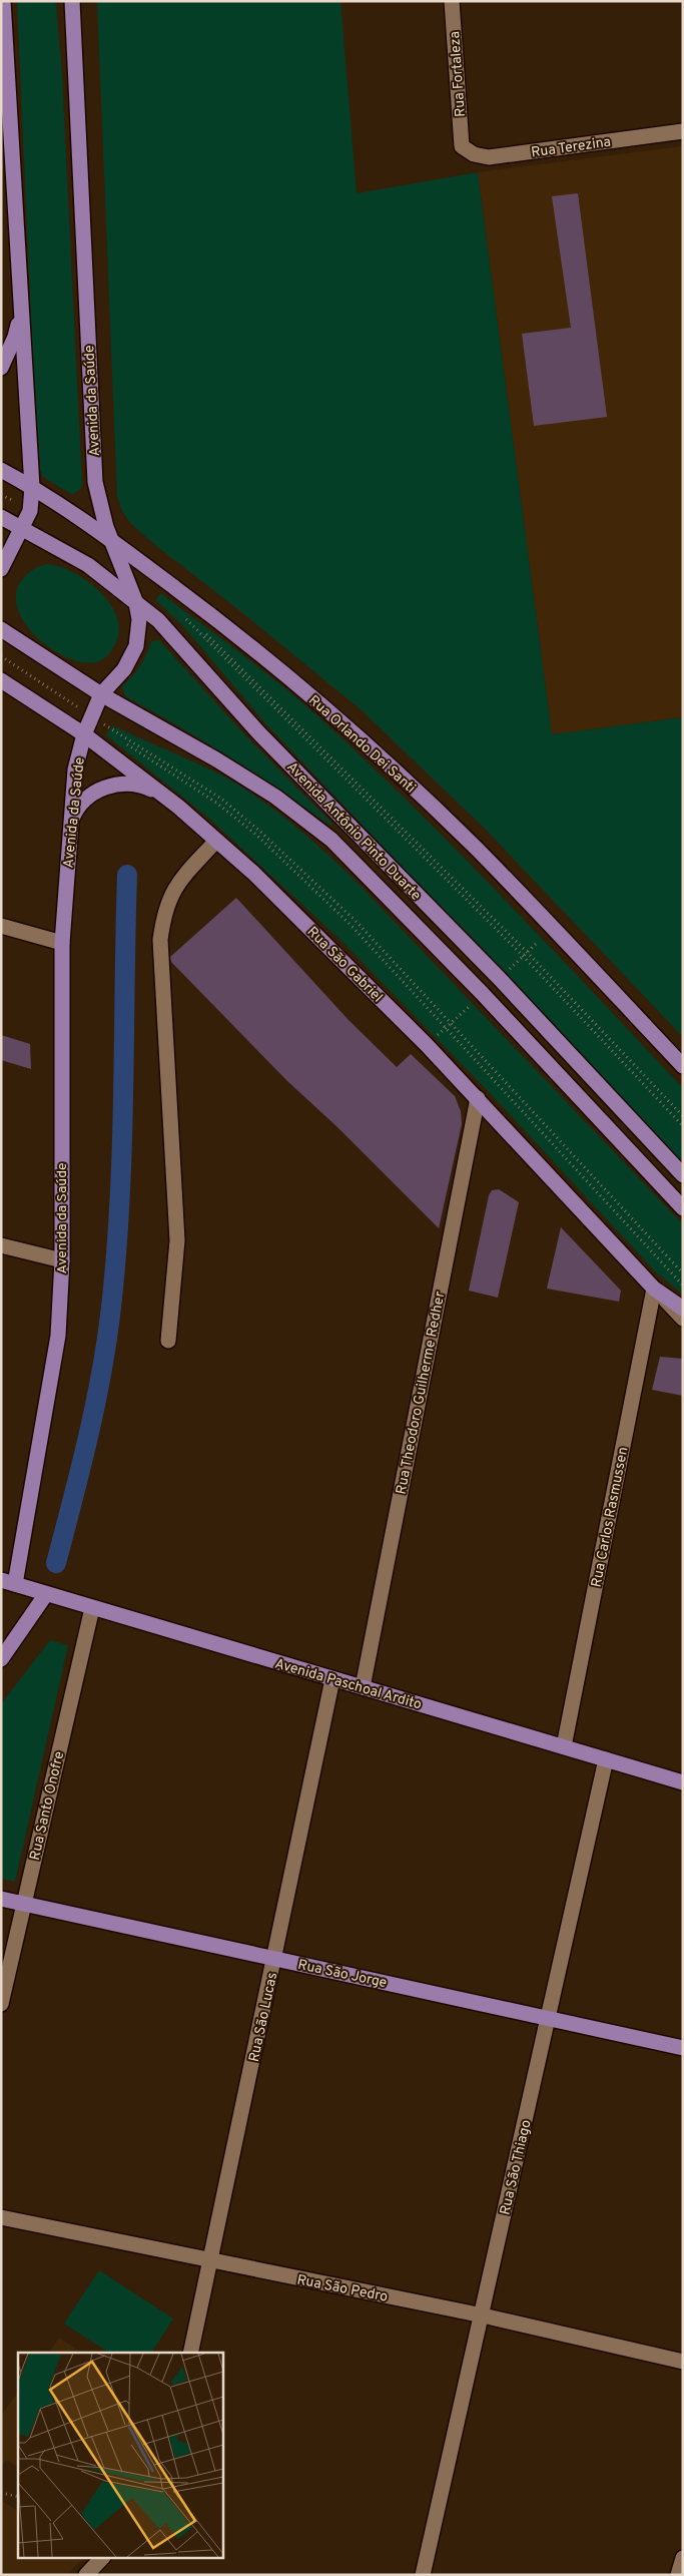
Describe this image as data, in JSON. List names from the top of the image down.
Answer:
{
  "streets": {
    "main road": [
      "Avenida da Saúde",
      "Rua Orlando Dei Santi",
      "Avenida Antônio Pinto Duarte",
      "Rua São Gabriel",
      "Avenida Paschoal Ardito",
      "Rua São Jorge"
    ],
    "street": [
      "Rua Fortaleza",
      "Rua Terezina",
      "Rua Theodoro Guilherme Redher",
      "Rua Carlos Rasmussen",
      "Rua Santo Onofre",
      "Rua São Lucas",
      "Rua São Thiago",
      "Rua São Pedro"
    ]
  },
  "crossings": [
    ["Rua Fortaleza", "Rua Terezina"],
    ["Avenida da Saúde", "Rua Orlando Dei Santi"],
    ["Avenida da Saúde", "Avenida Antônio Pinto Duarte"],
    ["Avenida da Saúde", "Rua São Gabriel"],
    ["Avenida da Saúde", "Avenida Paschoal Ardito"],
    ["Rua São Gabriel", "Rua Theodoro Guilherme Redher"],
    ["Rua São Gabriel", "Rua Carlos Rasmussen"],
    ["Rua Theodoro Guilherme Redher", "Avenida Paschoal Ardito"],
    ["Rua Carlos Rasmussen", "Avenida Paschoal Ardito"],
    ["Avenida Paschoal Ardito", "Rua Santo Onofre"],
    ["Avenida Paschoal Ardito", "Rua São Lucas"],
    ["Avenida Paschoal Ardito", "Rua São Thiago"],
    ["Rua Santo Onofre", "Rua São Jorge"],
    ["Rua São Jorge", "Rua São Lucas"],
    ["Rua São Jorge", "Rua São Thiago"],
    ["Rua São Lucas", "Rua São Pedro"],
    ["Rua São Thiago", "Rua São Pedro"]
  ]
}
